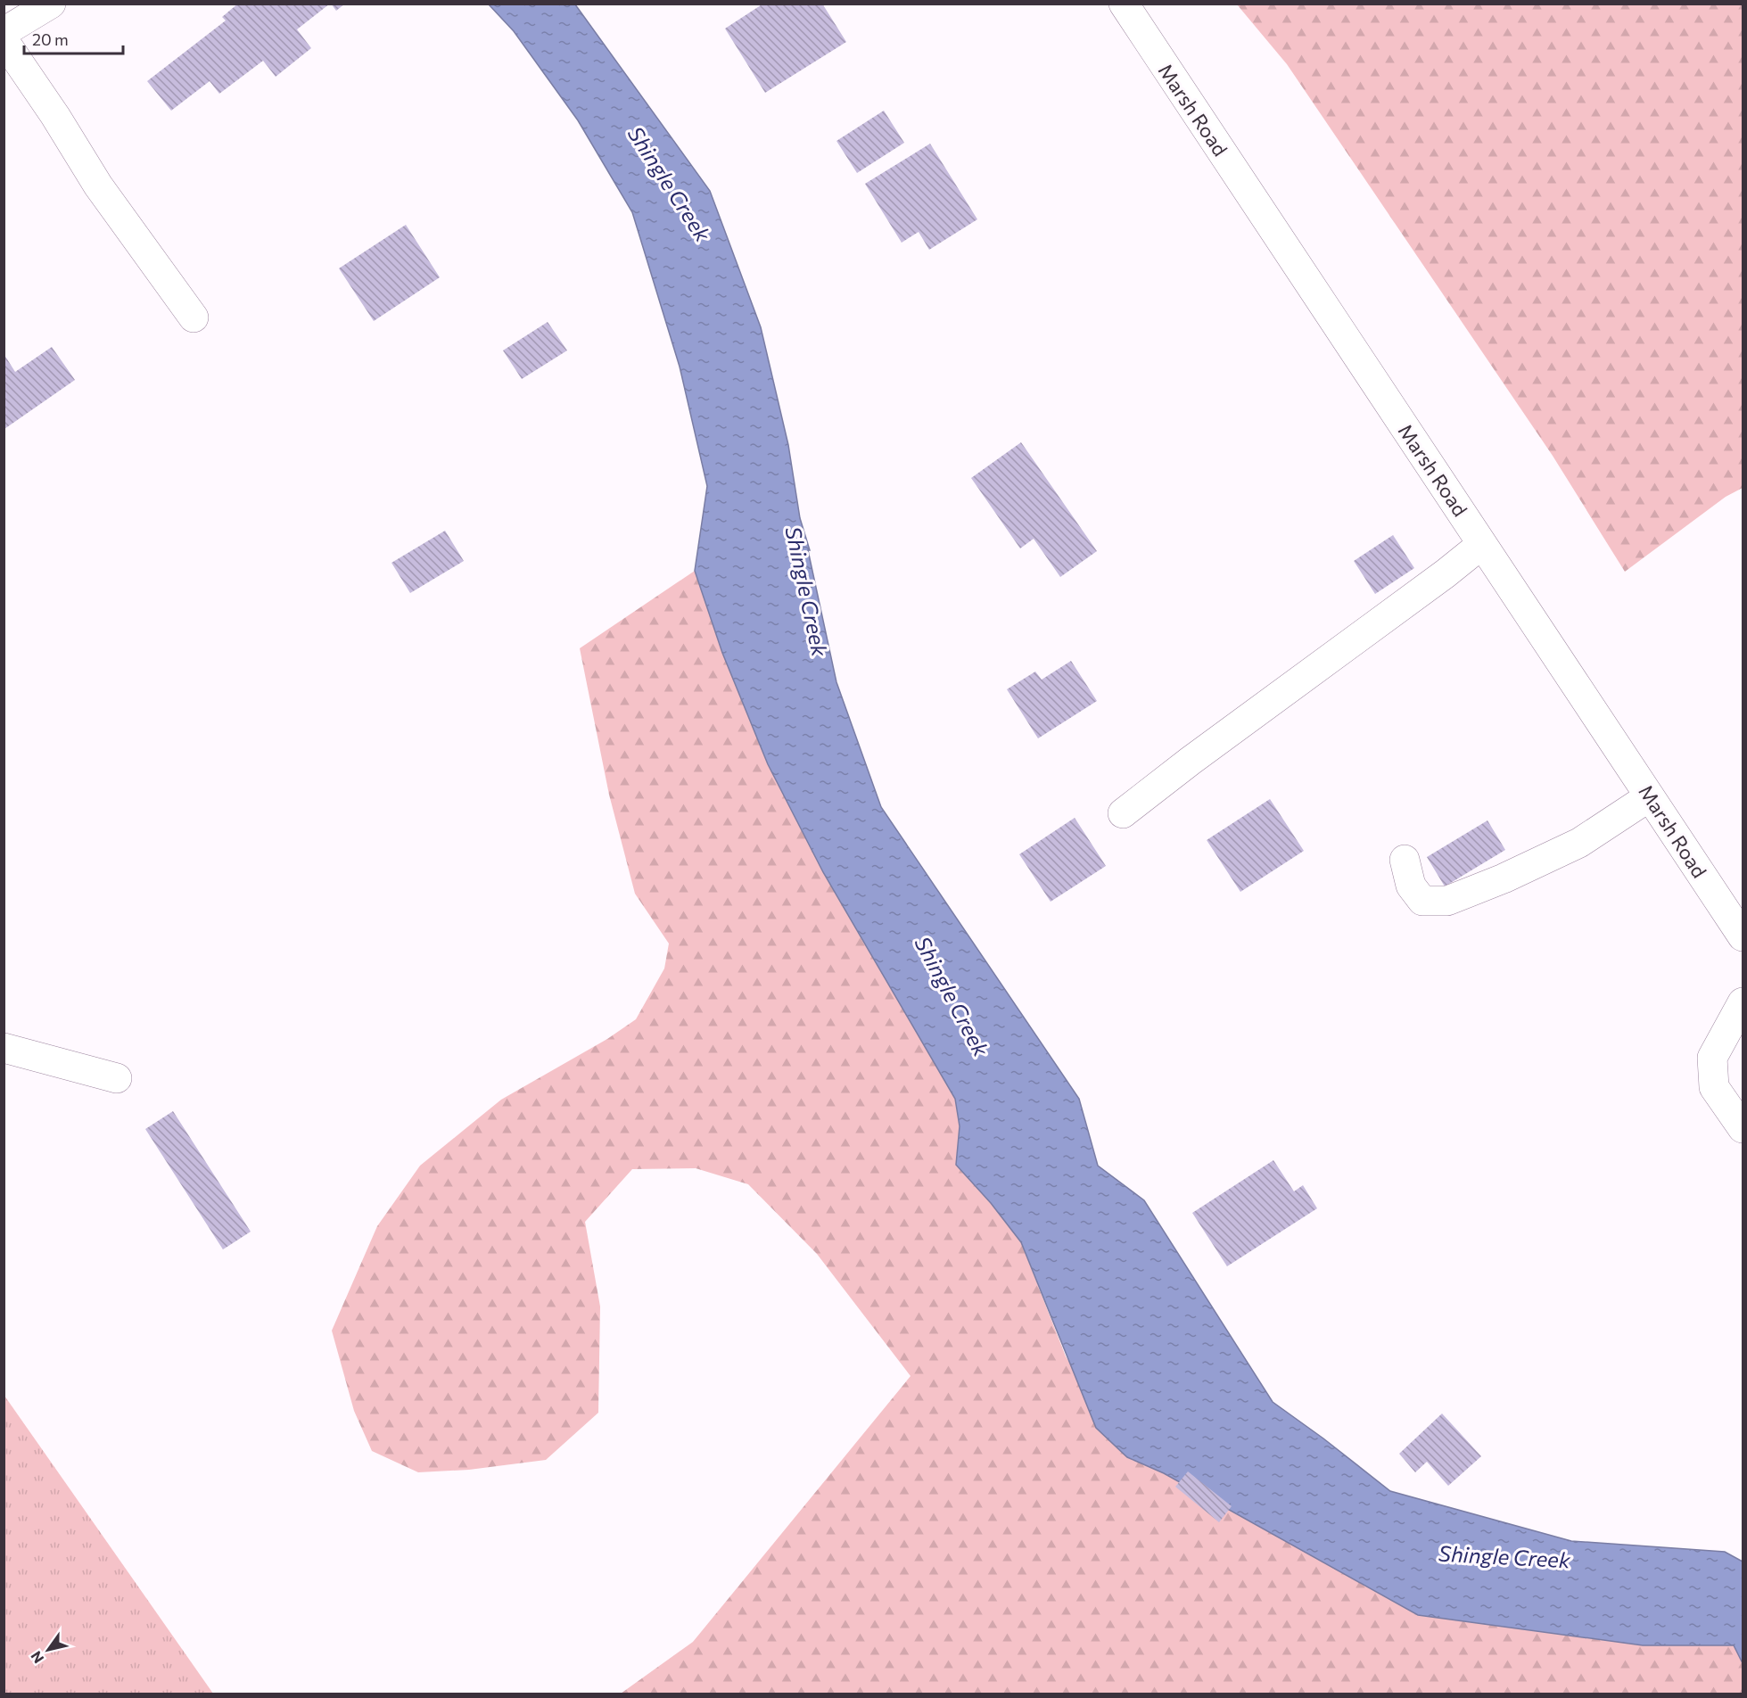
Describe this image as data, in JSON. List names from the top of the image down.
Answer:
{
  "streets": {
    "street": ["Marsh Road"]
  },
  "water": ["Shingle Creek"],
  "scale_bar": "20 m",
  "north": "bottom left"
}
